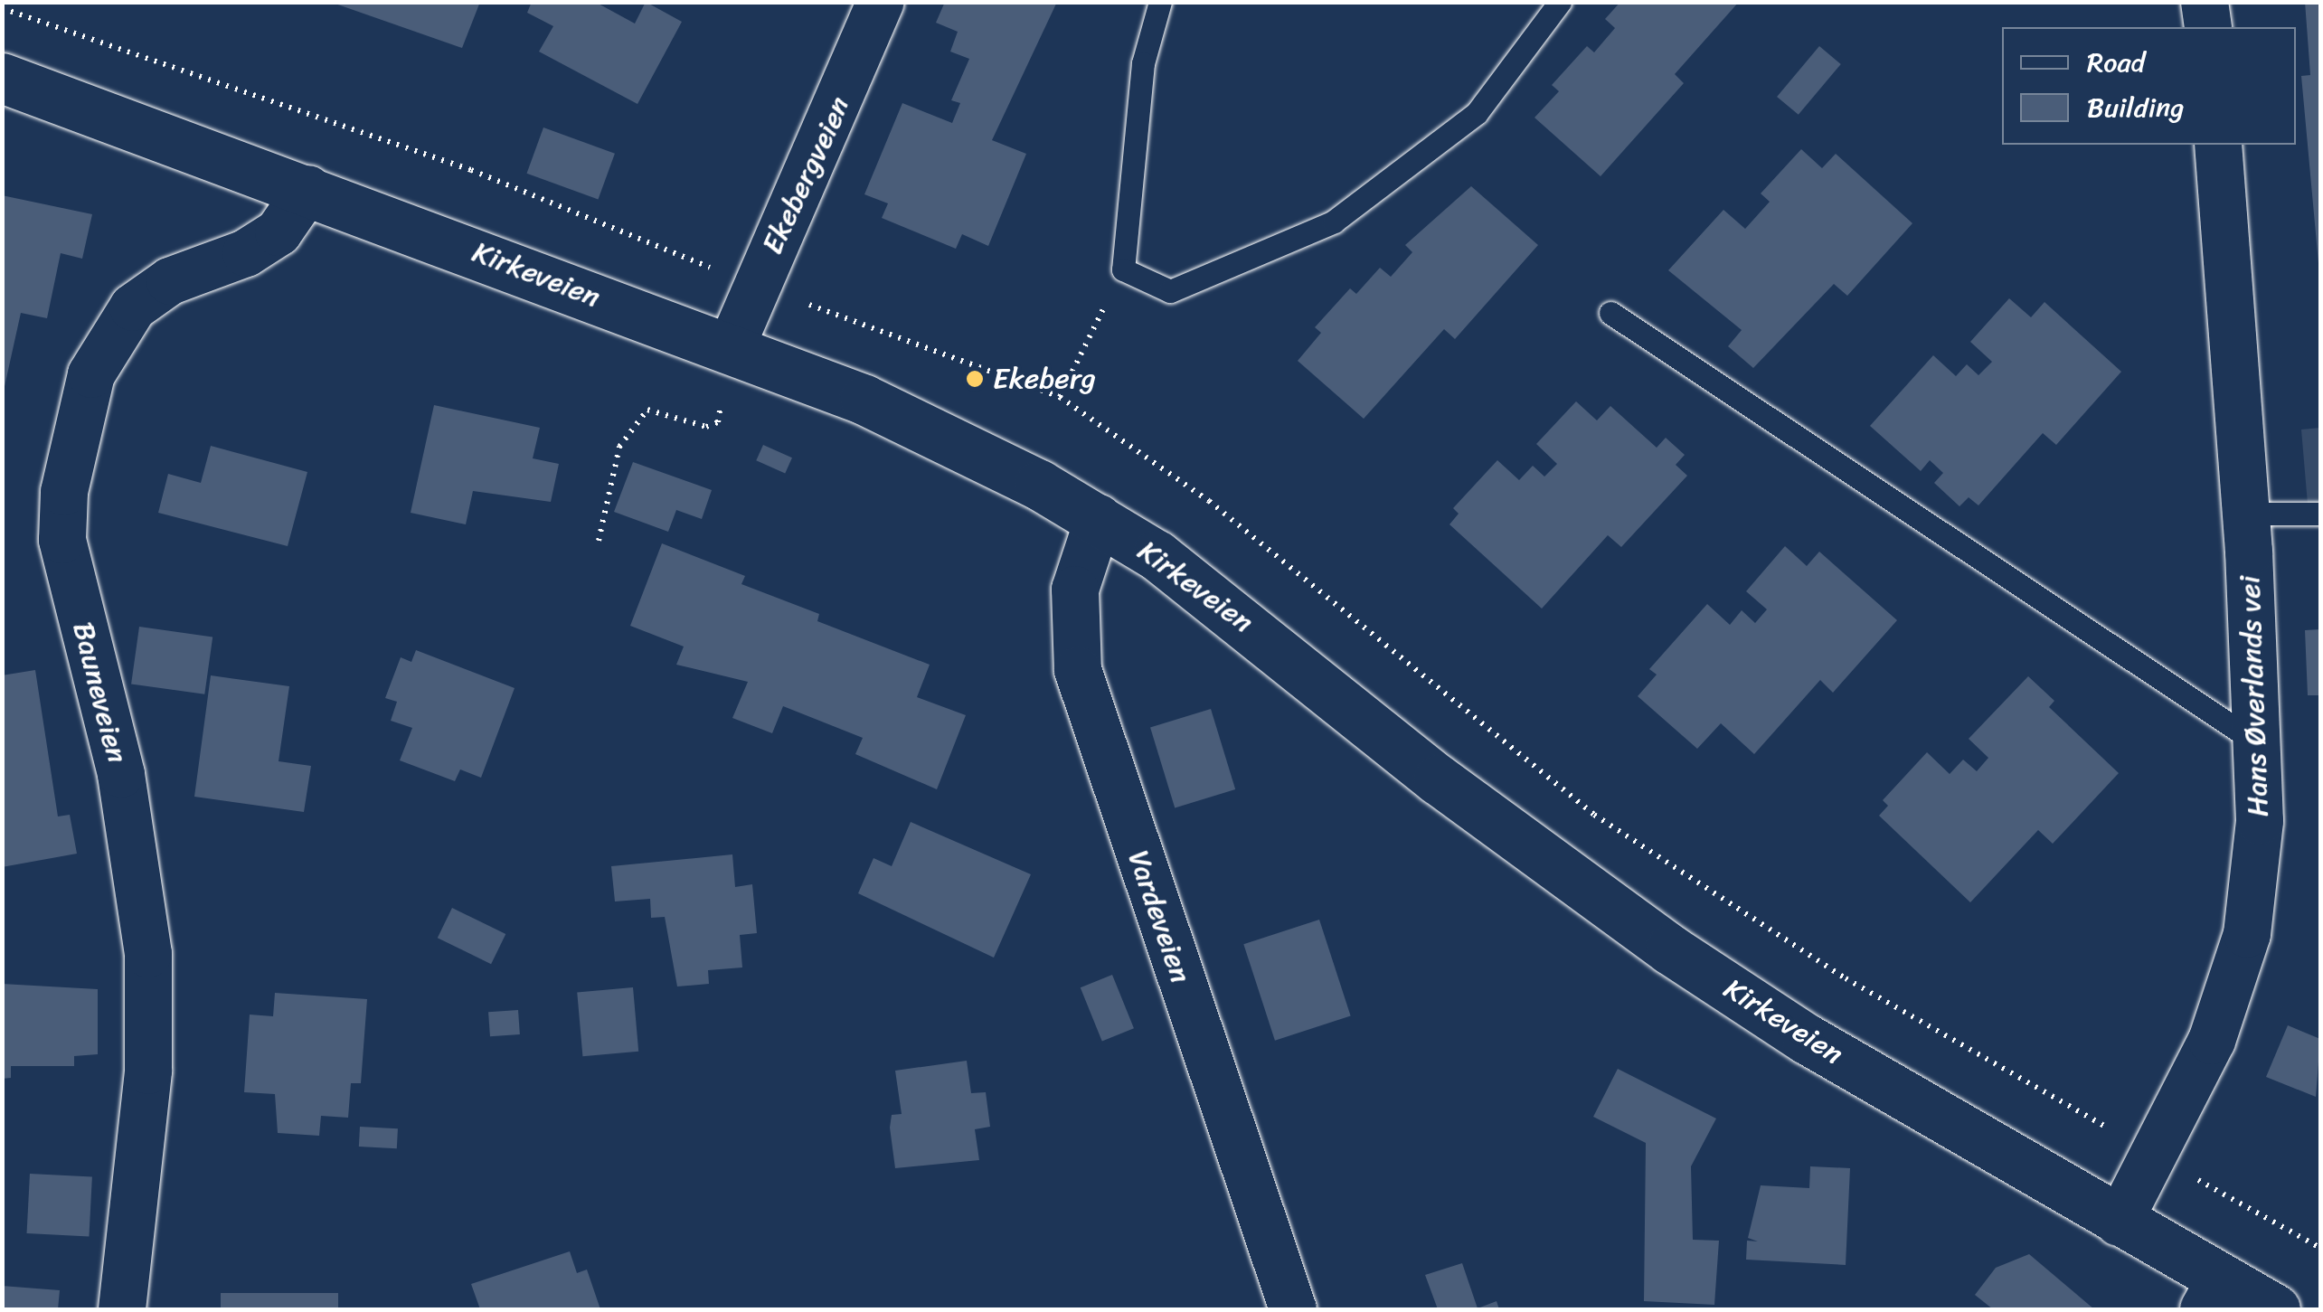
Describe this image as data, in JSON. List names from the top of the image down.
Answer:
{
  "streets": {
    "main road": ["Kirkeveien"],
    "street": [
      "Ekebergveien",
      "Bauneveien",
      "Hans Øverlands vei",
      "Vardeveien"
    ]
  },
  "crossings": [
    ["Ekebergveien", "Kirkeveien"],
    ["Kirkeveien", "Bauneveien"],
    ["Kirkeveien", "Hans Øverlands vei"],
    ["Kirkeveien", "Vardeveien"]
  ],
  "places": ["Ekeberg"],
  "legend": ["Road", "Building"]
}
